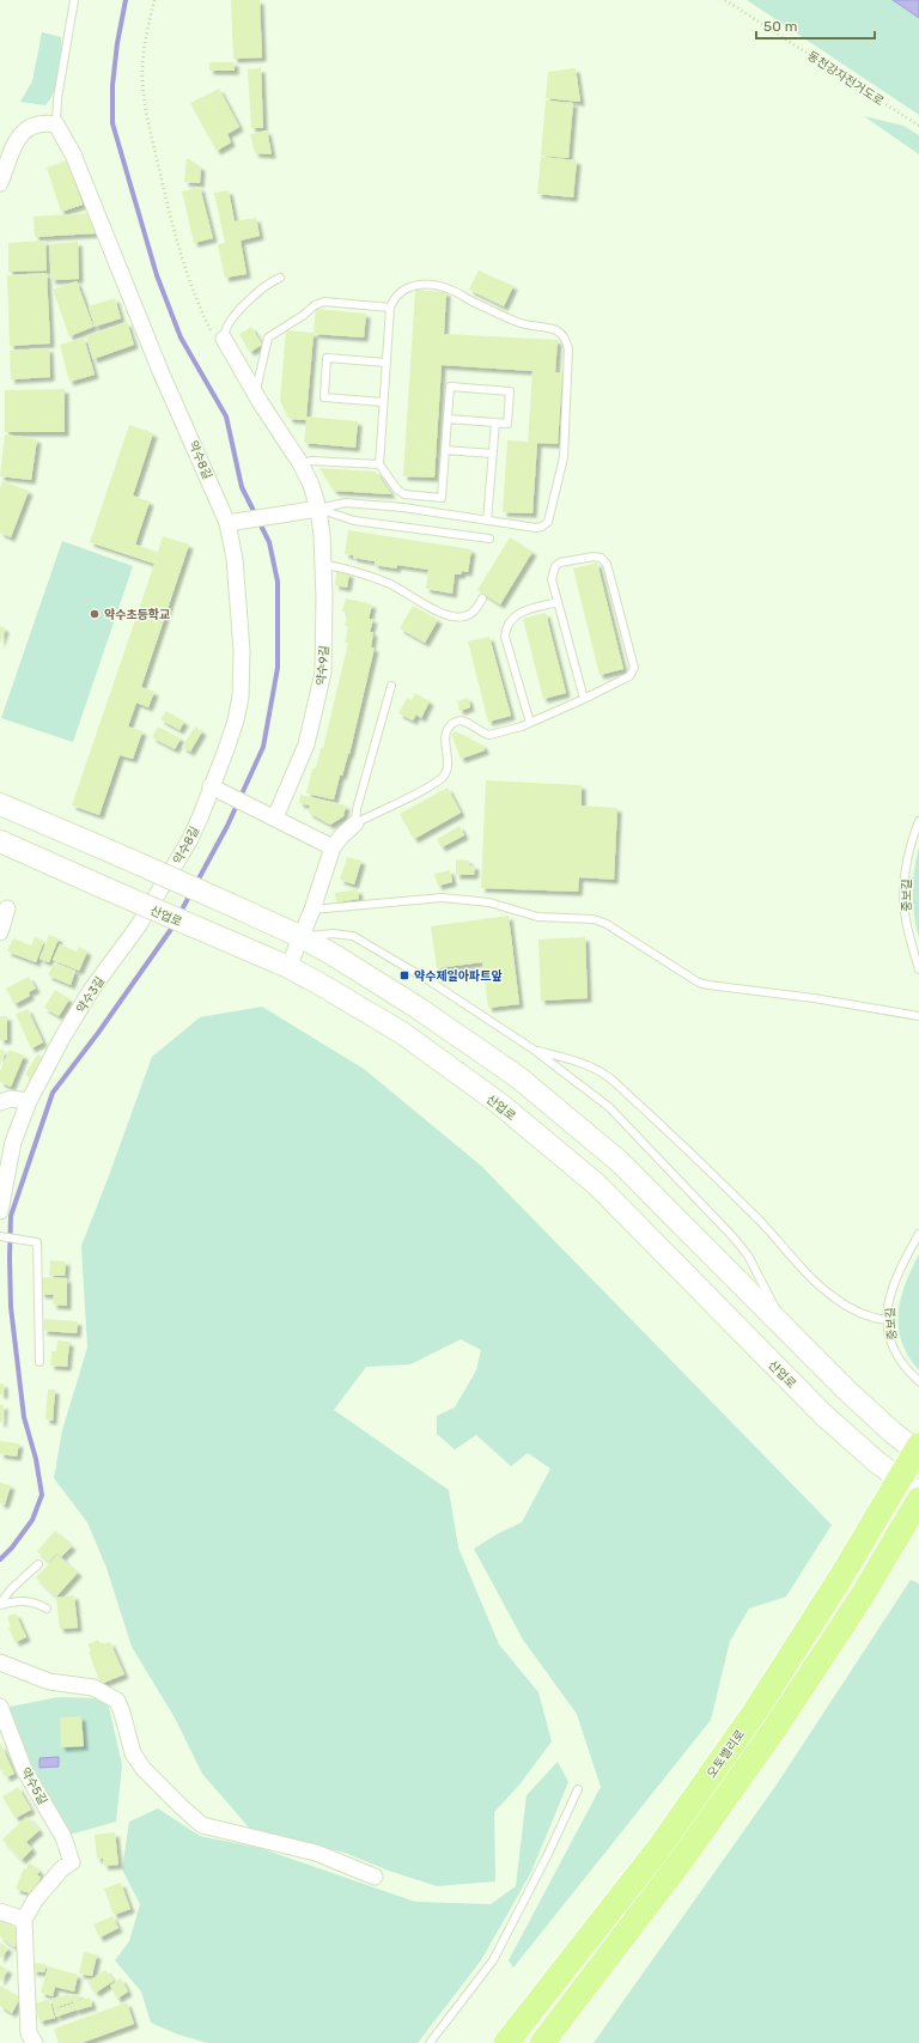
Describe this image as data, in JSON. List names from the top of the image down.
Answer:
{
  "streets": {
    "highway": ["오토밸리로"],
    "main road": ["산업로"],
    "street": [
      "약수8길",
      "약수9길",
      "약수3길",
      "약수5길"
    ],
    "lane": ["중보길"],
    "path": ["동천강자전거도로"]
  },
  "crossings": [
    ["약수8길", "약수3길"]
  ],
  "places": {
    "other": ["약수초등학교"],
    "transit": ["약수제일아파트앞"]
  },
  "scale_bar": "50 m"
}
